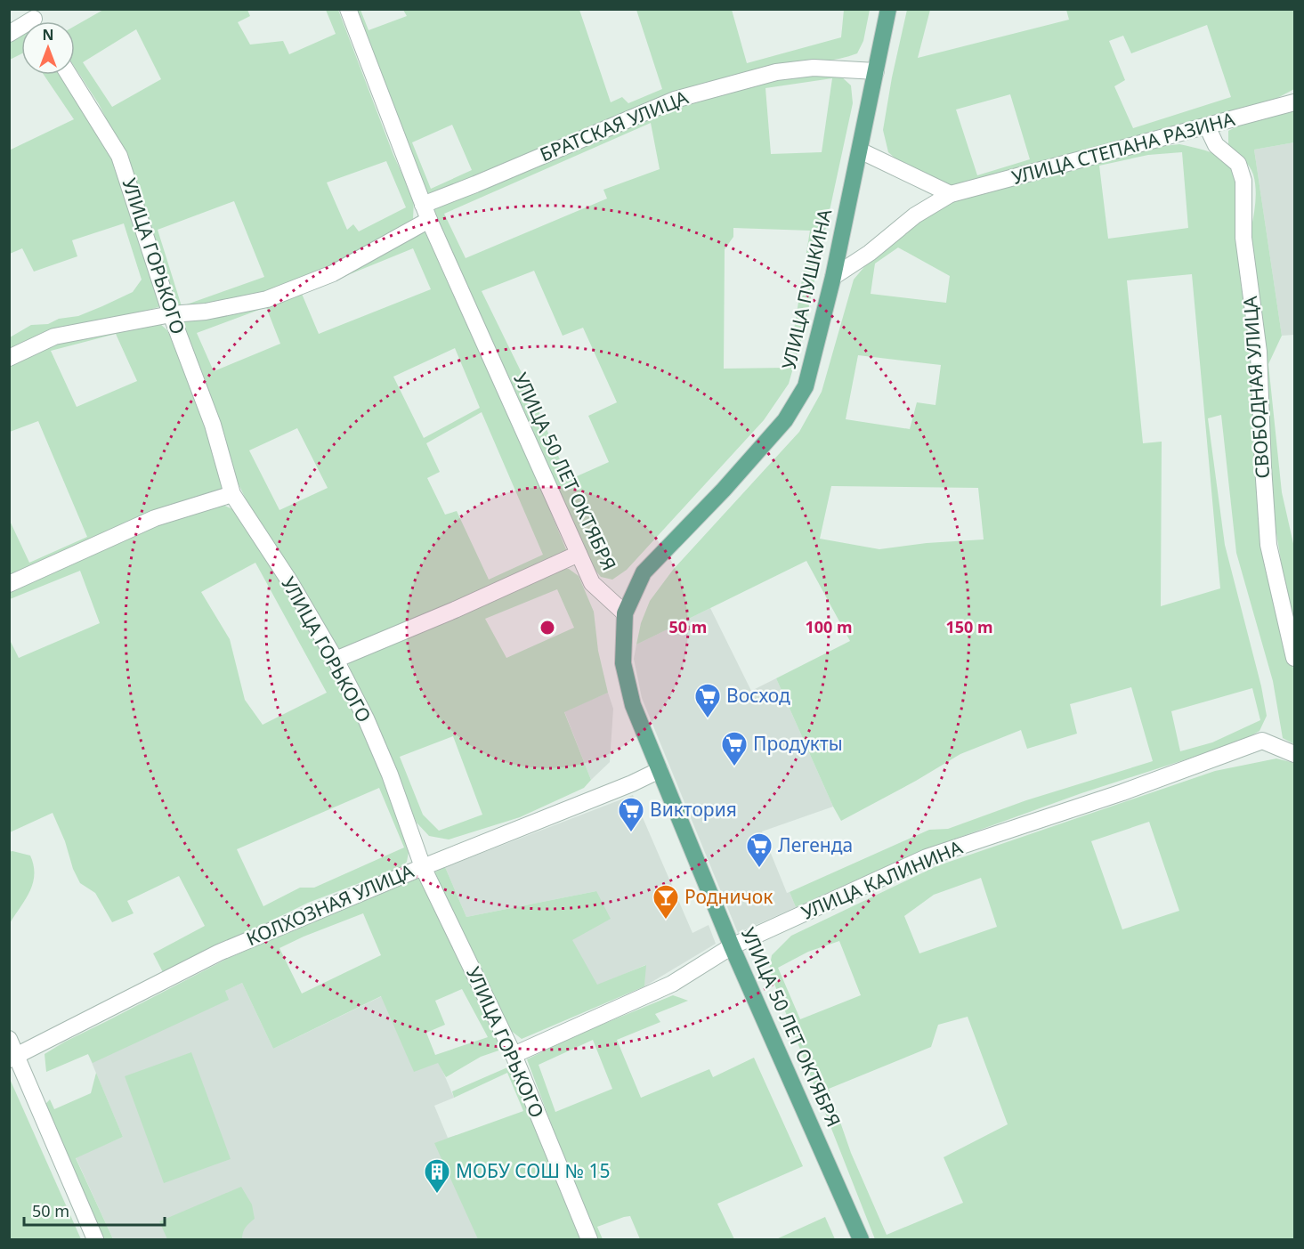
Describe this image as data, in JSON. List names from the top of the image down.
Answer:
{
  "streets": {
    "main road": ["УЛИЦА ПУШКИНА", "УЛИЦА 50 ЛЕТ ОКТЯБРЯ"],
    "street": [
      "БРАТСКАЯ УЛИЦА",
      "УЛИЦА СТЕПАНА РАЗИНА",
      "УЛИЦА ГОРЬКОГО",
      "СВОБОДНАЯ УЛИЦА",
      "УЛИЦА КАЛИНИНА",
      "КОЛХОЗНАЯ УЛИЦА"
    ]
  },
  "crossings": [
    ["БРАТСКАЯ УЛИЦА", "УЛИЦА ГОРЬКОГО"],
    ["БРАТСКАЯ УЛИЦА", "УЛИЦА ПУШКИНА"],
    ["БРАТСКАЯ УЛИЦА", "УЛИЦА 50 ЛЕТ ОКТЯБРЯ"],
    ["УЛИЦА СТЕПАНА РАЗИНА", "УЛИЦА ПУШКИНА"],
    ["УЛИЦА СТЕПАНА РАЗИНА", "СВОБОДНАЯ УЛИЦА"],
    ["УЛИЦА ГОРЬКОГО", "УЛИЦА КАЛИНИНА"],
    ["УЛИЦА ГОРЬКОГО", "КОЛХОЗНАЯ УЛИЦА"],
    ["УЛИЦА ПУШКИНА", "УЛИЦА 50 ЛЕТ ОКТЯБРЯ"],
    ["УЛИЦА 50 ЛЕТ ОКТЯБРЯ", "УЛИЦА КАЛИНИНА"],
    ["УЛИЦА 50 ЛЕТ ОКТЯБРЯ", "КОЛХОЗНАЯ УЛИЦА"]
  ],
  "places": {
    "supermarket": [
      "Восход",
      "Продукты",
      "Виктория",
      "Легенда"
    ],
    "bar": ["Родничок"],
    "building": ["МОБУ СОШ № 15"]
  },
  "scale_bar": "50 m",
  "north": "top",
  "rings": ["50 m", "100 m", "150 m"]
}
